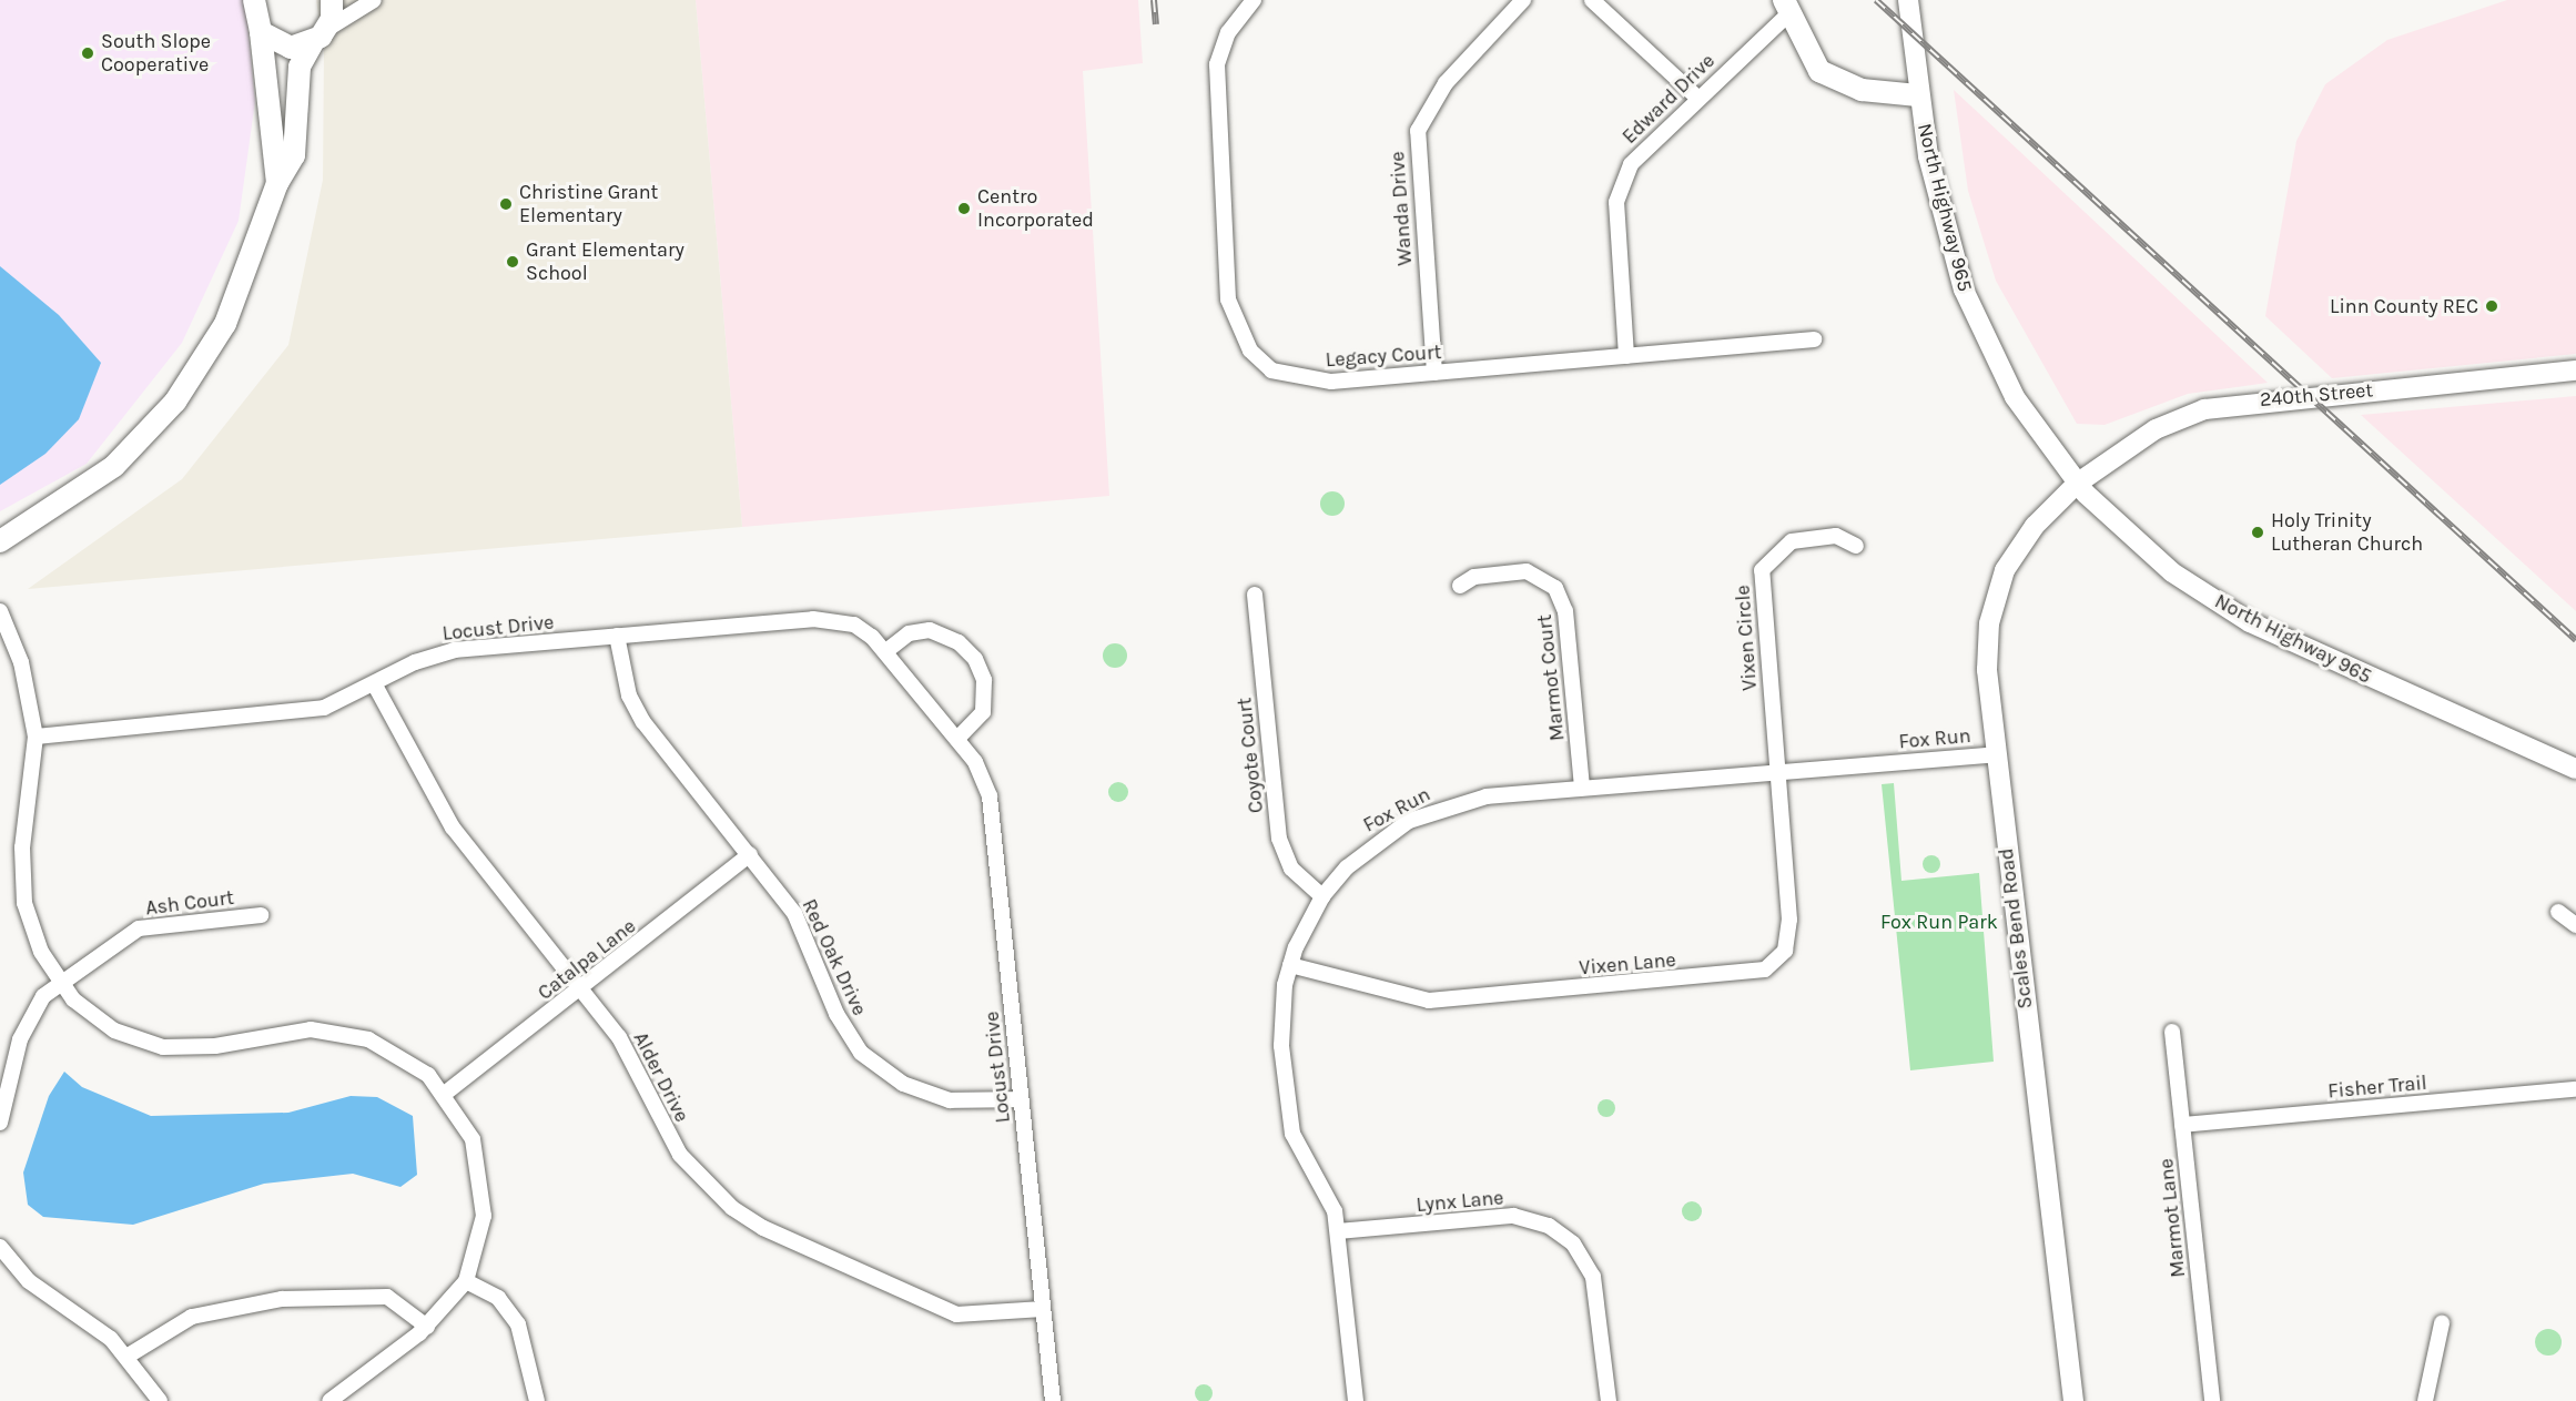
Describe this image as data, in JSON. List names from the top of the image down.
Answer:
{
  "streets": {
    "street": [
      "Edward Drive",
      "North Highway 965",
      "Wanda Drive",
      "Legacy Court",
      "240th Street",
      "Locust Drive",
      "Vixen Circle",
      "Marmot Court",
      "Fox Run",
      "Coyote Court",
      "Ash Court",
      "Scales Bend Road",
      "Red Oak Drive",
      "Catalpa Lane",
      "Vixen Lane",
      "Alder Drive",
      "Fisher Trail",
      "Lynx Lane",
      "Marmot Lane"
    ]
  },
  "crossings": [
    ["Edward Drive", "Legacy Court"],
    ["North Highway 965", "240th Street"],
    ["North Highway 965", "Scales Bend Road"],
    ["Wanda Drive", "Legacy Court"],
    ["240th Street", "Scales Bend Road"],
    ["Locust Drive", "Red Oak Drive"],
    ["Locust Drive", "Alder Drive"],
    ["Vixen Circle", "Fox Run"],
    ["Vixen Circle", "Vixen Lane"],
    ["Marmot Court", "Fox Run"],
    ["Fox Run", "Coyote Court"],
    ["Fox Run", "Scales Bend Road"],
    ["Fox Run", "Vixen Lane"],
    ["Fox Run", "Lynx Lane"],
    ["Red Oak Drive", "Catalpa Lane"],
    ["Catalpa Lane", "Alder Drive"],
    ["Fisher Trail", "Marmot Lane"]
  ],
  "parks": ["Fox Run Park"],
  "places": [
    "South Slope Cooperative",
    "Christine Grant Elementary",
    "Centro Incorporated",
    "Grant Elementary School",
    "Linn County REC",
    "Holy Trinity Lutheran Church"
  ]
}
